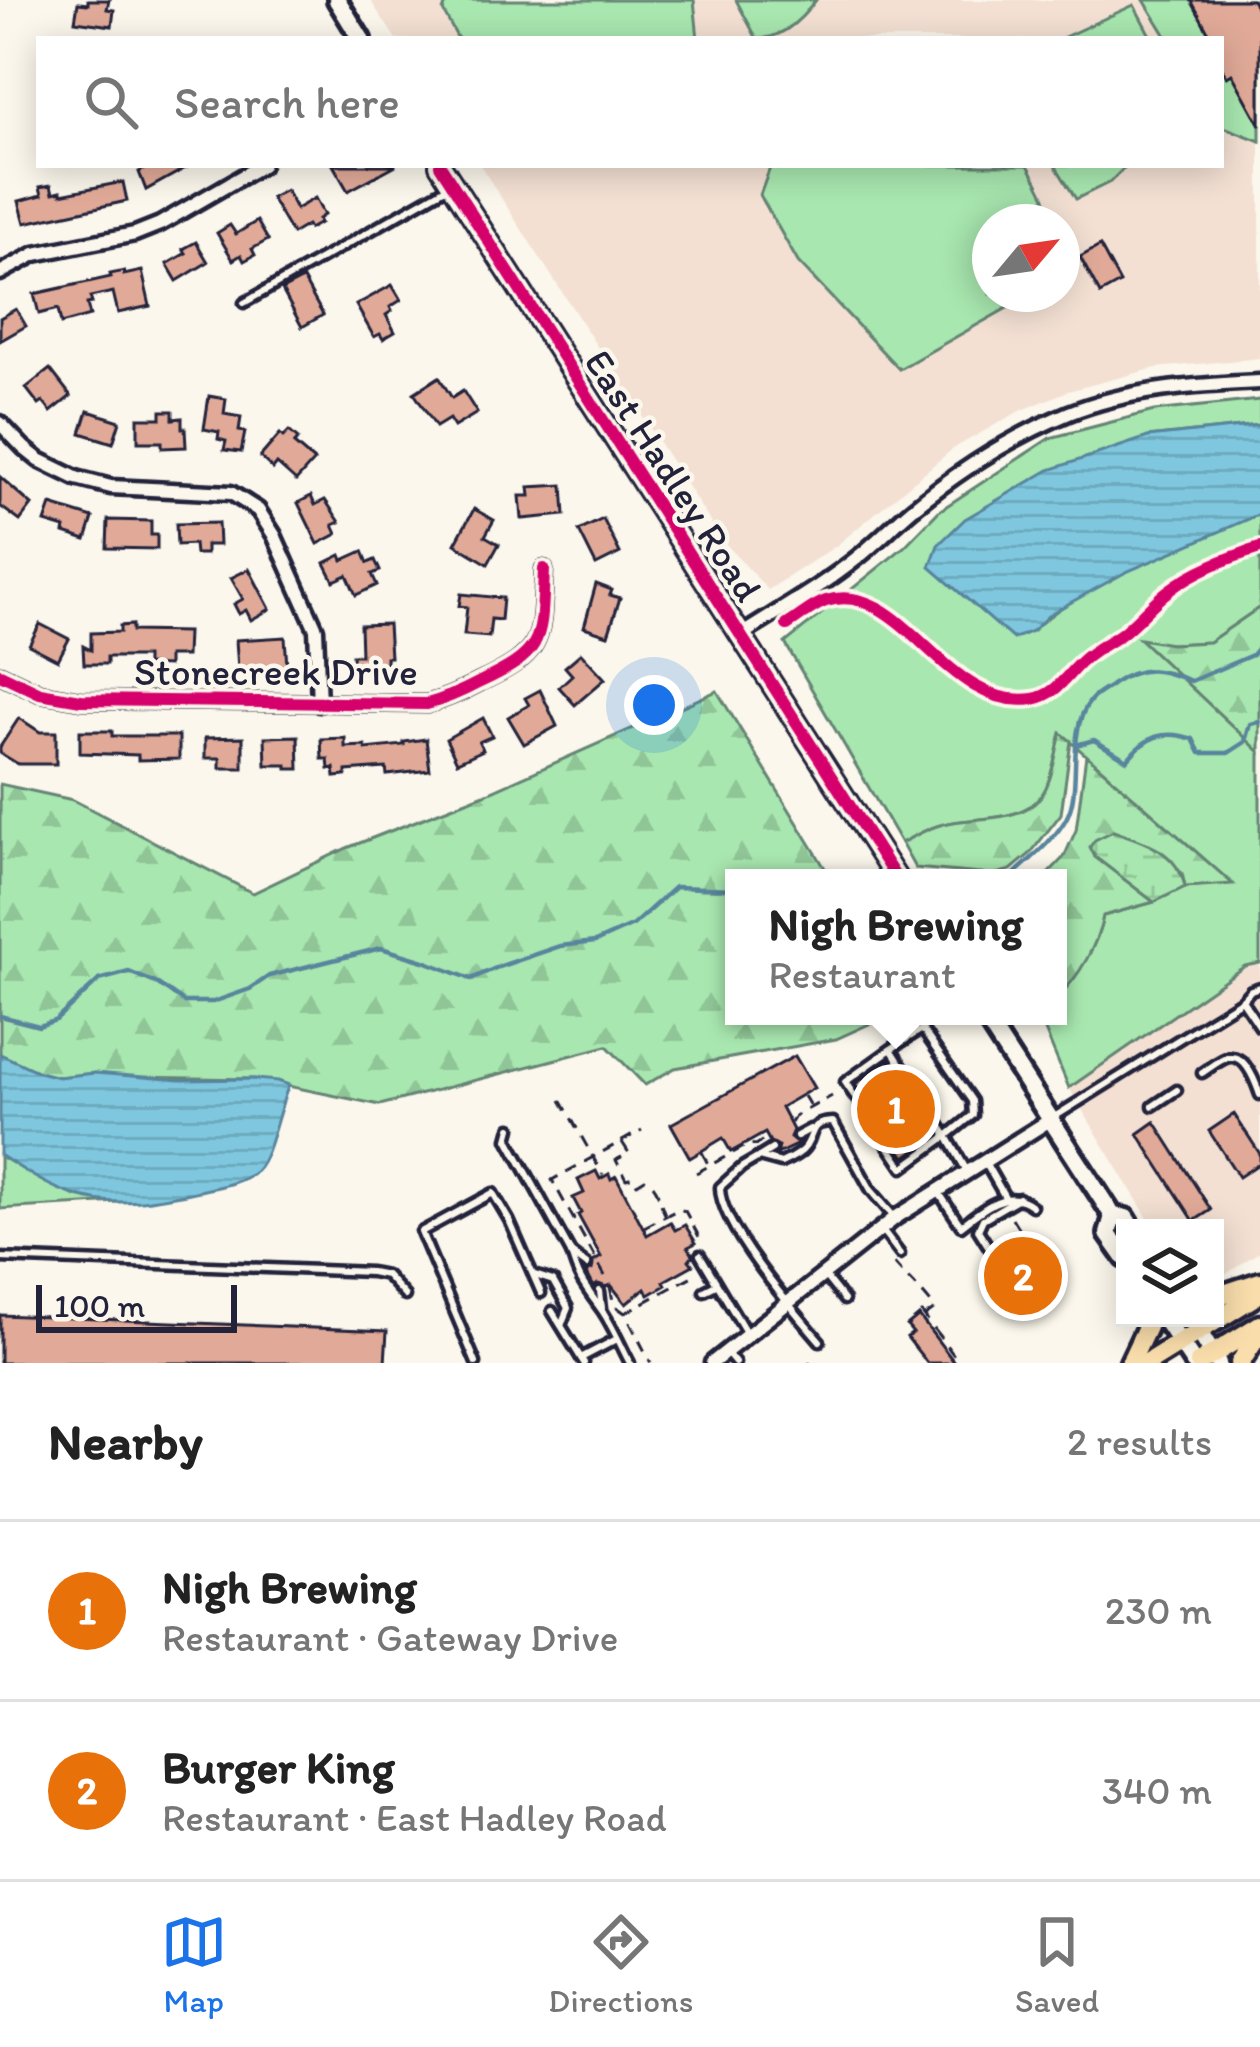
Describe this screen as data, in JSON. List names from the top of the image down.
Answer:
{
  "streets": {
    "street": ["East Hadley Road", "Stonecreek Drive"]
  },
  "scale_bar": "100 m",
  "north": "top right",
  "page": {
    "search": "Search here",
    "popup": ["Nigh Brewing", "Restaurant"],
    "pins": ["1", "2"],
    "scale": "100 m",
    "heading": ["Nearby", "2 results"],
    "list": [
      {
        "mark": "1",
        "name": "Nigh Brewing",
        "note": "Restaurant · Gateway Drive",
        "value": "230 m"
      },
      {
        "mark": "2",
        "name": "Burger King",
        "note": "Restaurant · East Hadley Road",
        "value": "340 m"
      }
    ],
    "nav": ["Map", "Directions", "Saved"]
  }
}
